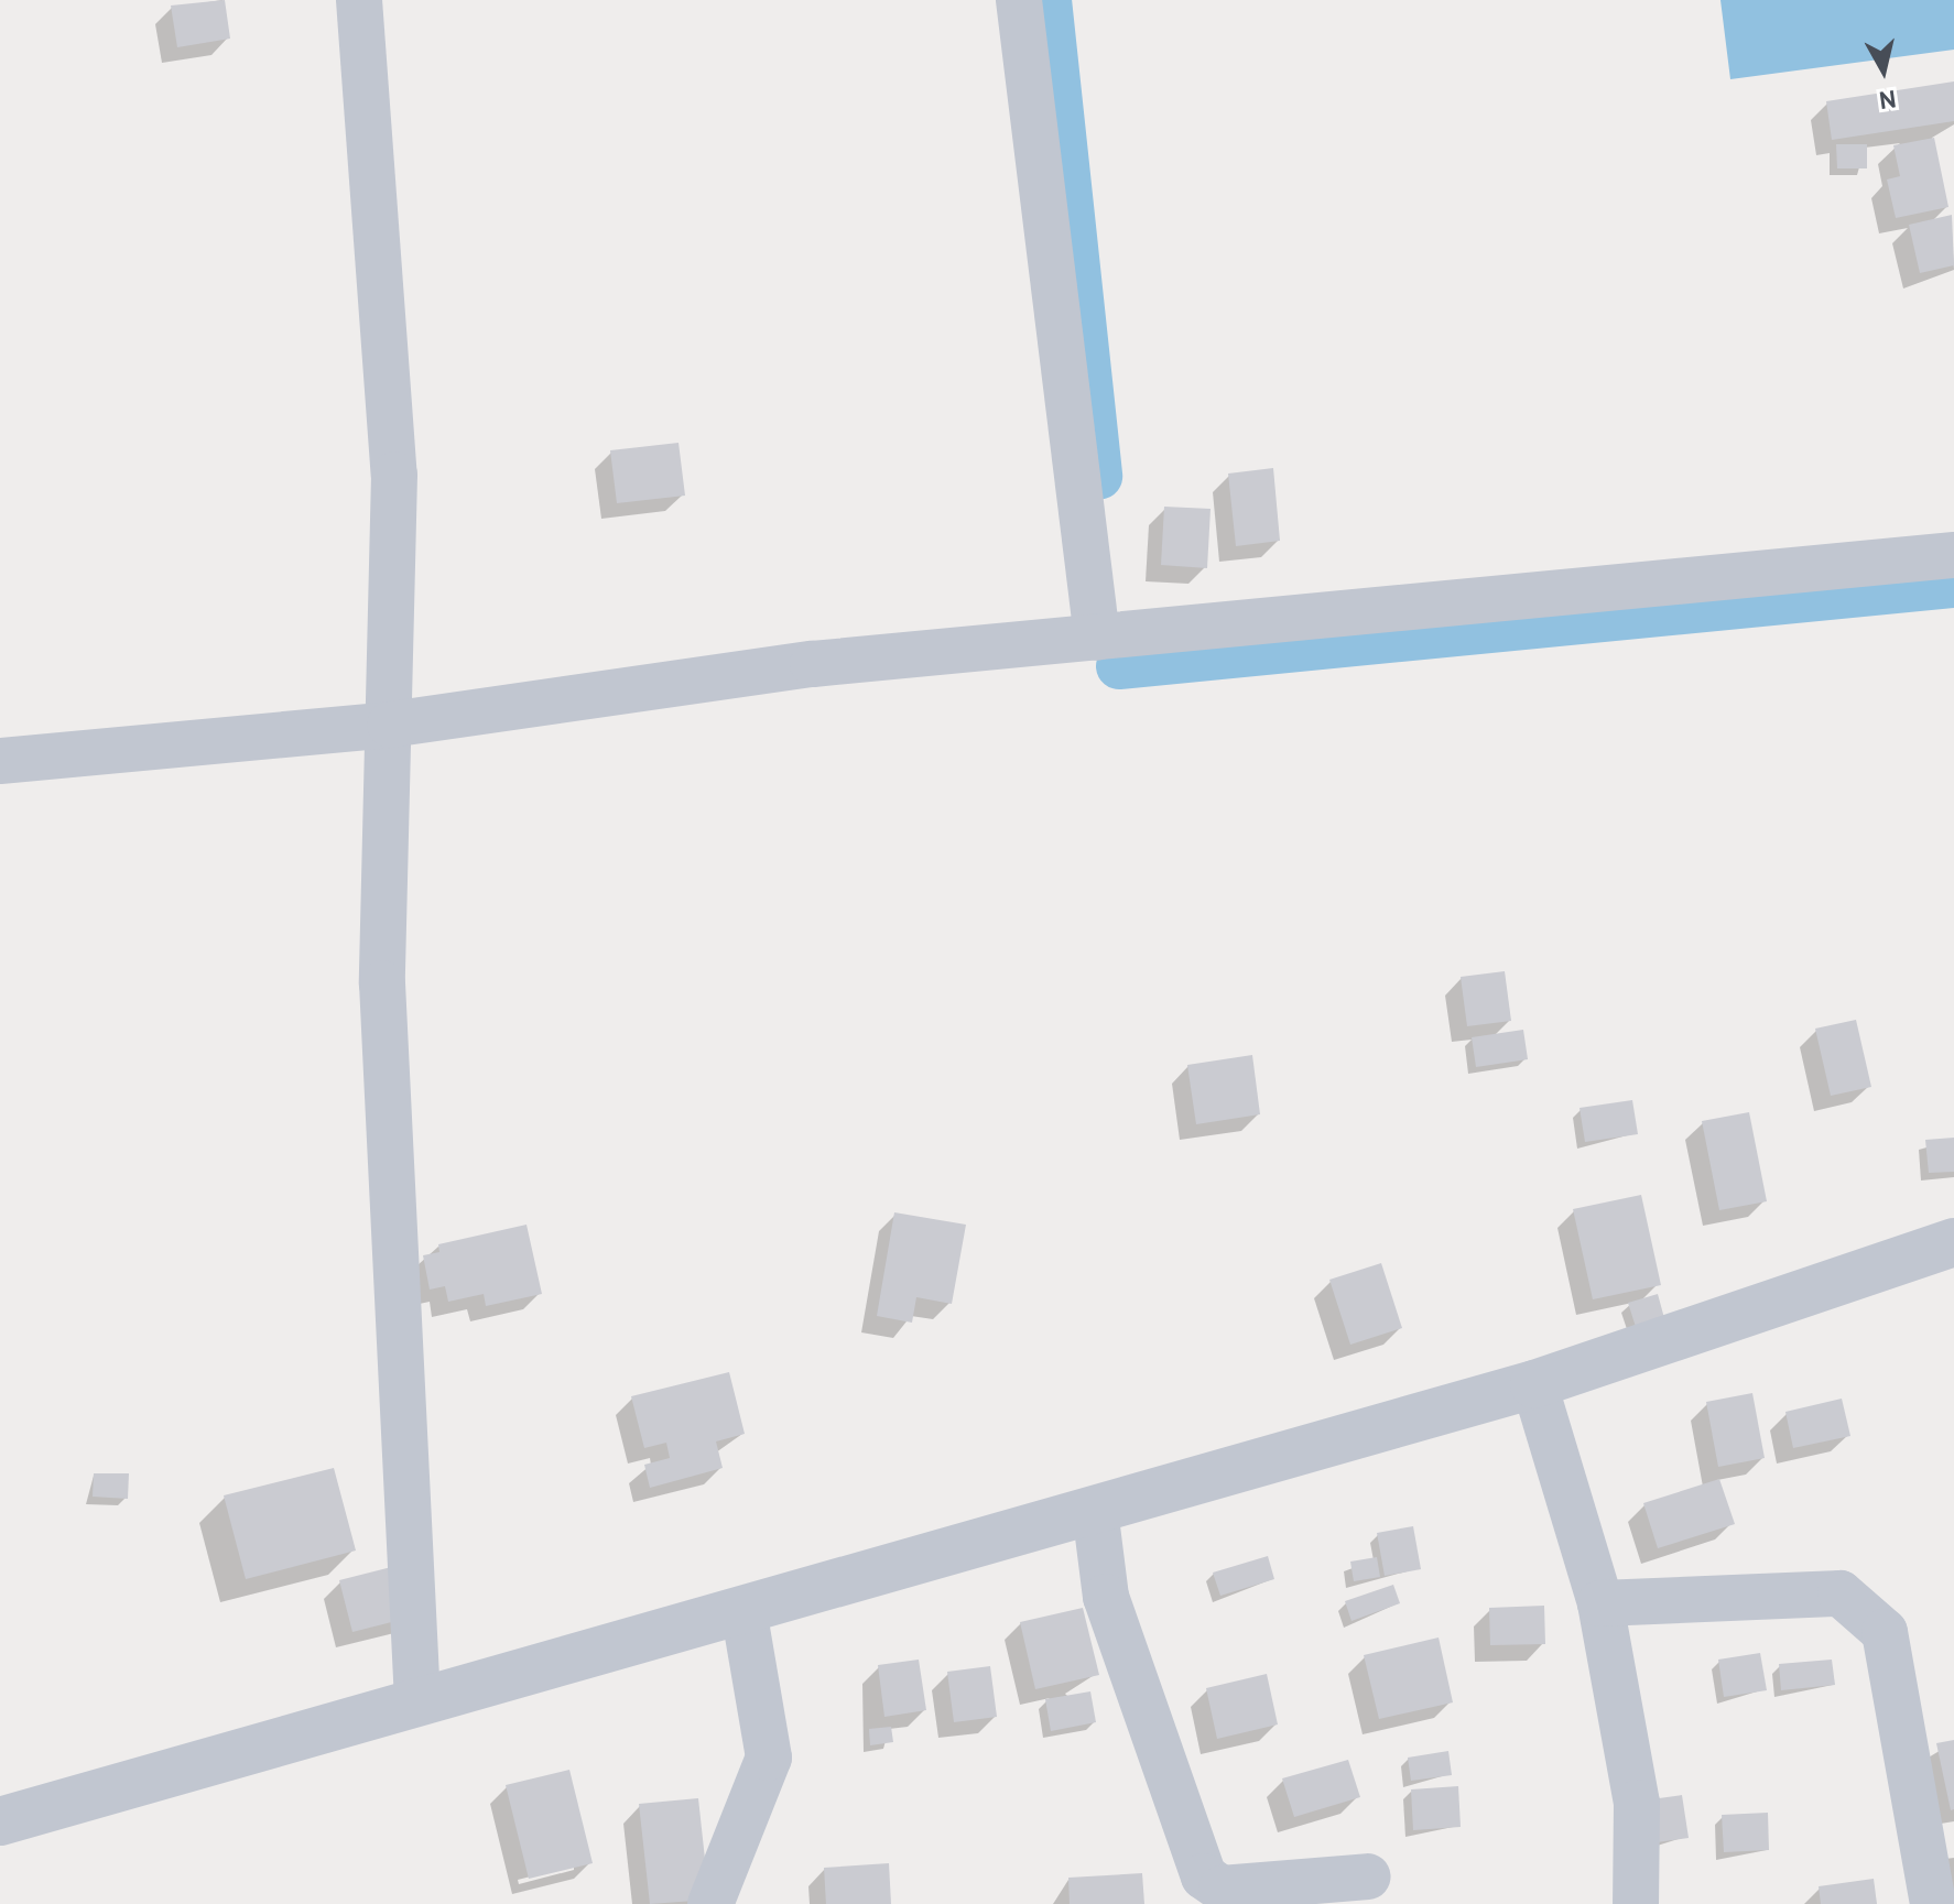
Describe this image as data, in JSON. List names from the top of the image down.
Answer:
{
  "north": "bottom"
}
